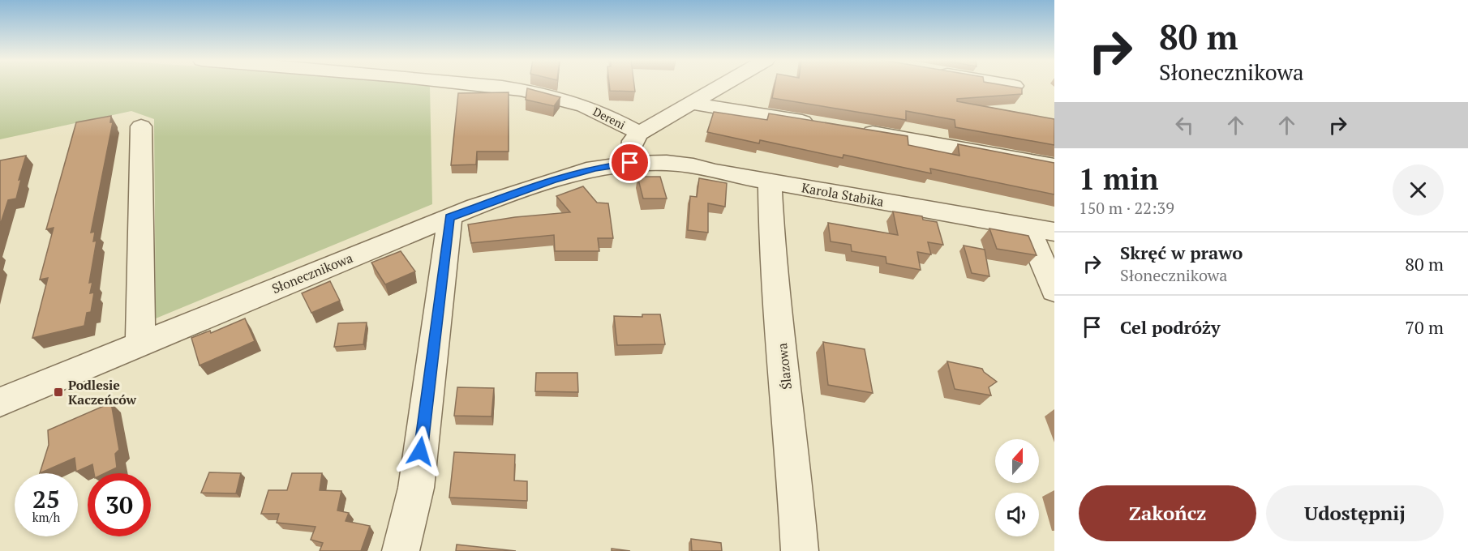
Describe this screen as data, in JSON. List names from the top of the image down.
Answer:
{
  "streets": {
    "street": [
      "Dereni",
      "Karola Stabika",
      "Słonecznikowa",
      "Ślazowa"
    ]
  },
  "crossings": [
    ["Karola Stabika", "Słonecznikowa"],
    ["Karola Stabika", "Ślazowa"]
  ],
  "places": {
    "transit": ["Podlesie Kaczeńców"]
  },
  "north": "top",
  "page": {
    "turn": ["80 m", "Słonecznikowa"],
    "heading": ["1 min", "150 m · 22:39"],
    "list": [
      {
        "name": "Skręć w prawo",
        "note": "Słonecznikowa",
        "value": "80 m"
      },
      {
        "name": "Cel podróży",
        "value": "70 m"
      }
    ],
    "speed": "25 km/h",
    "limit": "30",
    "buttons": ["Zakończ", "Udostępnij"]
  }
}
